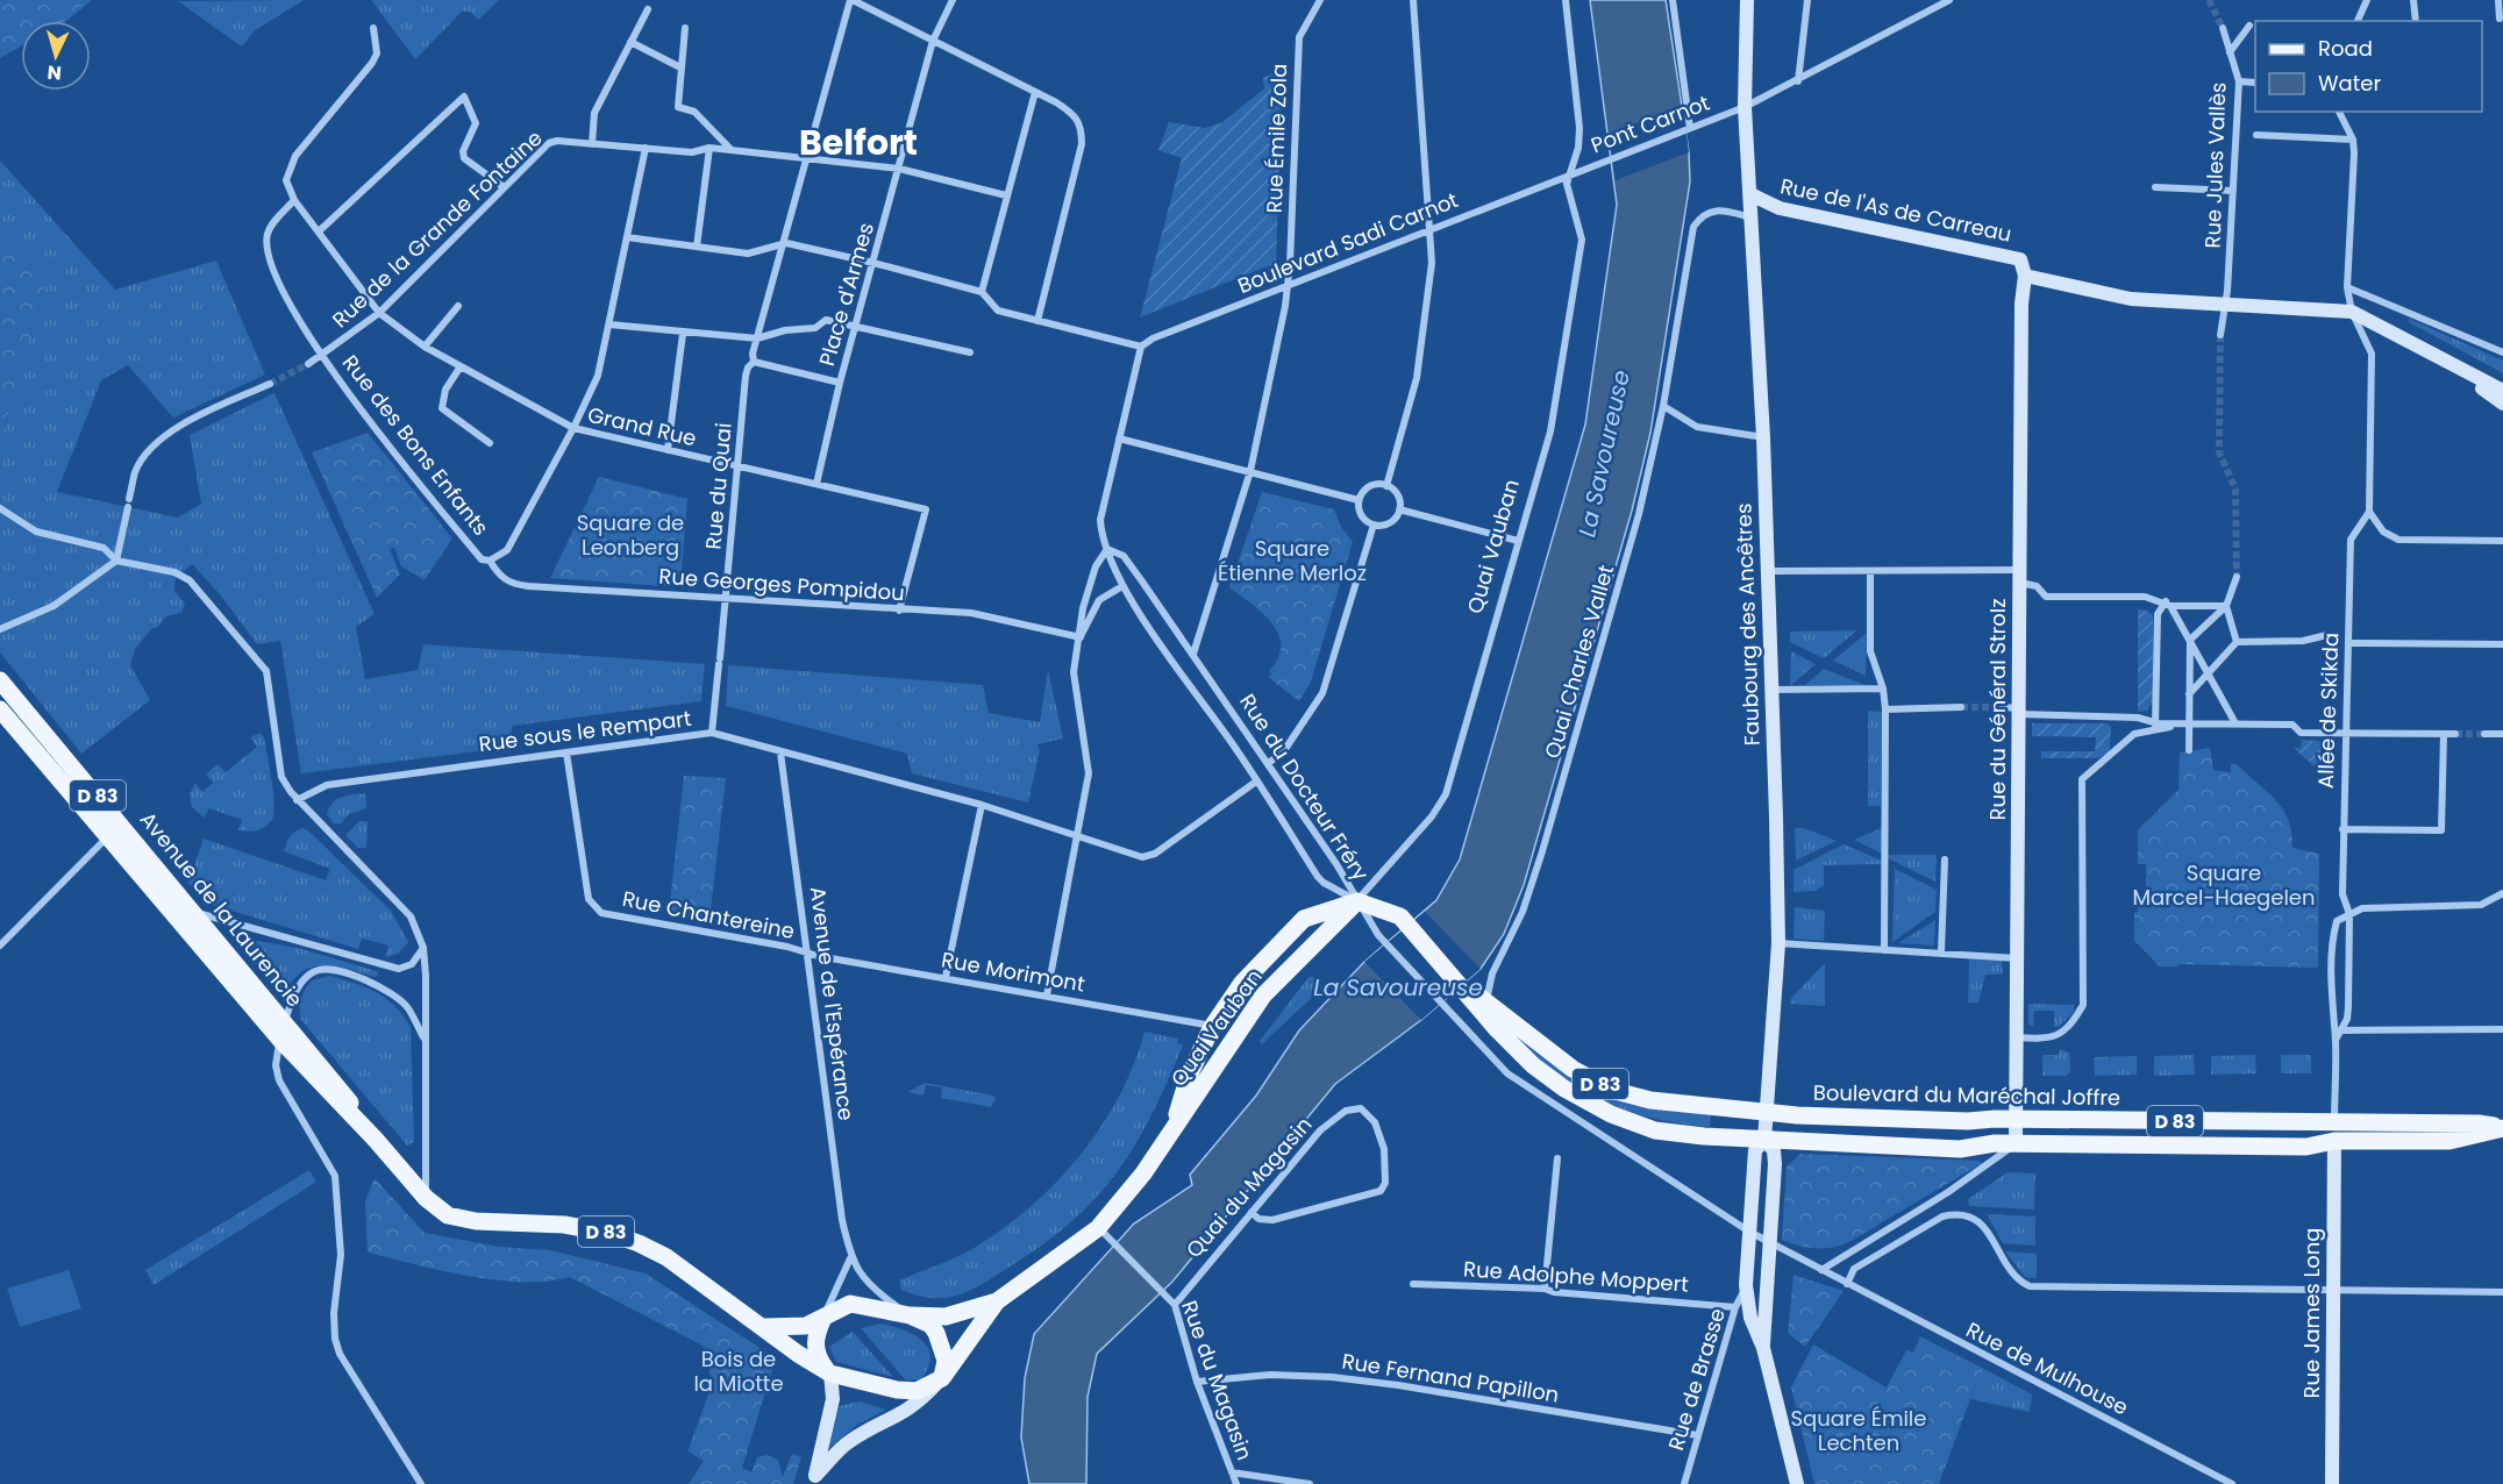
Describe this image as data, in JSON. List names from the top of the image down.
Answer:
{
  "streets": {
    "main road": [
      "Rue de l'As de Carreau",
      "Quai Vauban",
      "Faubourg des Ancêtres",
      "Rue du Général Strolz",
      "D 83",
      "Avenue de la Laurencie",
      "Boulevard du Maréchal Joffre",
      "Rue James Long"
    ],
    "street": [
      "Pont Carnot",
      "Rue Émile Zola",
      "Rue Jules Vallès",
      "Rue de la Grande Fontaine",
      "Boulevard Sadi Carnot",
      "Place d'Armes",
      "Grand Rue",
      "Rue des Bons Enfants",
      "Rue du Quai",
      "Rue Georges Pompidou",
      "Quai Charles Vallet",
      "Allée de Skikda",
      "Rue sous le Rempart",
      "Rue du Docteur Fréry",
      "Rue Chantereine",
      "Rue Morimont",
      "Avenue de l'Espérance",
      "Quai du Magasin",
      "Rue Adolphe Moppert",
      "Rue de Mulhouse",
      "Rue Fernand Papillon",
      "Rue de Brasse",
      "Rue du Magasin"
    ]
  },
  "crossings": [
    ["Pont Carnot", "Boulevard Sadi Carnot"],
    ["Pont Carnot", "Quai Vauban"],
    ["Pont Carnot", "Faubourg des Ancêtres"],
    ["Rue Émile Zola", "Boulevard Sadi Carnot"],
    ["Rue Émile Zola", "Rue du Docteur Fréry"],
    ["Rue de l'As de Carreau", "Faubourg des Ancêtres"],
    ["Rue de l'As de Carreau", "Rue du Général Strolz"],
    ["Rue de la Grande Fontaine", "Place d'Armes"],
    ["Rue de la Grande Fontaine", "Grand Rue"],
    ["Rue de la Grande Fontaine", "Rue des Bons Enfants"],
    ["Rue de la Grande Fontaine", "Rue du Quai"],
    ["Boulevard Sadi Carnot", "Quai Vauban"],
    ["Place d'Armes", "Rue du Quai"],
    ["Grand Rue", "Rue des Bons Enfants"],
    ["Grand Rue", "Rue du Quai"],
    ["Grand Rue", "Rue Georges Pompidou"],
    ["Rue des Bons Enfants", "Rue Georges Pompidou"],
    ["Rue du Quai", "Rue Georges Pompidou"],
    ["Rue du Quai", "Rue sous le Rempart"],
    ["Quai Vauban", "Rue du Docteur Fréry"],
    ["Quai Vauban", "D 83"],
    ["Quai Vauban", "Avenue de la Laurencie"],
    ["Quai Vauban", "Rue Morimont"],
    ["Quai Vauban", "Avenue de l'Espérance"],
    ["Quai Vauban", "Rue de Mulhouse"],
    ["Quai Vauban", "Rue du Magasin"],
    ["Faubourg des Ancêtres", "Quai Charles Vallet"],
    ["Faubourg des Ancêtres", "D 83"],
    ["Faubourg des Ancêtres", "Boulevard du Maréchal Joffre"],
    ["Faubourg des Ancêtres", "Rue de Mulhouse"],
    ["Faubourg des Ancêtres", "Rue de Brasse"],
    ["Quai Charles Vallet", "D 83"],
    ["Rue du Général Strolz", "Boulevard du Maréchal Joffre"],
    ["Rue sous le Rempart", "Rue du Docteur Fréry"],
    ["Rue sous le Rempart", "Rue Chantereine"],
    ["Rue sous le Rempart", "Avenue de l'Espérance"],
    ["Rue du Docteur Fréry", "D 83"],
    ["Rue du Docteur Fréry", "Rue de Mulhouse"],
    ["D 83", "Boulevard du Maréchal Joffre"],
    ["D 83", "Rue de Mulhouse"],
    ["Avenue de la Laurencie", "Avenue de l'Espérance"],
    ["Rue Chantereine", "Rue Morimont"],
    ["Rue Chantereine", "Avenue de l'Espérance"],
    ["Rue Morimont", "Avenue de l'Espérance"],
    ["Boulevard du Maréchal Joffre", "Rue James Long"],
    ["Quai du Magasin", "Rue du Magasin"],
    ["Rue Adolphe Moppert", "Rue de Brasse"],
    ["Rue Fernand Papillon", "Rue de Brasse"],
    ["Rue Fernand Papillon", "Rue du Magasin"]
  ],
  "districts": ["Belfort"],
  "water": ["La Savoureuse"],
  "parks": [
    "Square de Leonberg",
    "Square Étienne Merloz",
    "Square Marcel-Haegelen",
    "Bois de la Miotte",
    "Square Émile Lechten"
  ],
  "legend": ["Road", "Water"],
  "north": "bottom"
}
